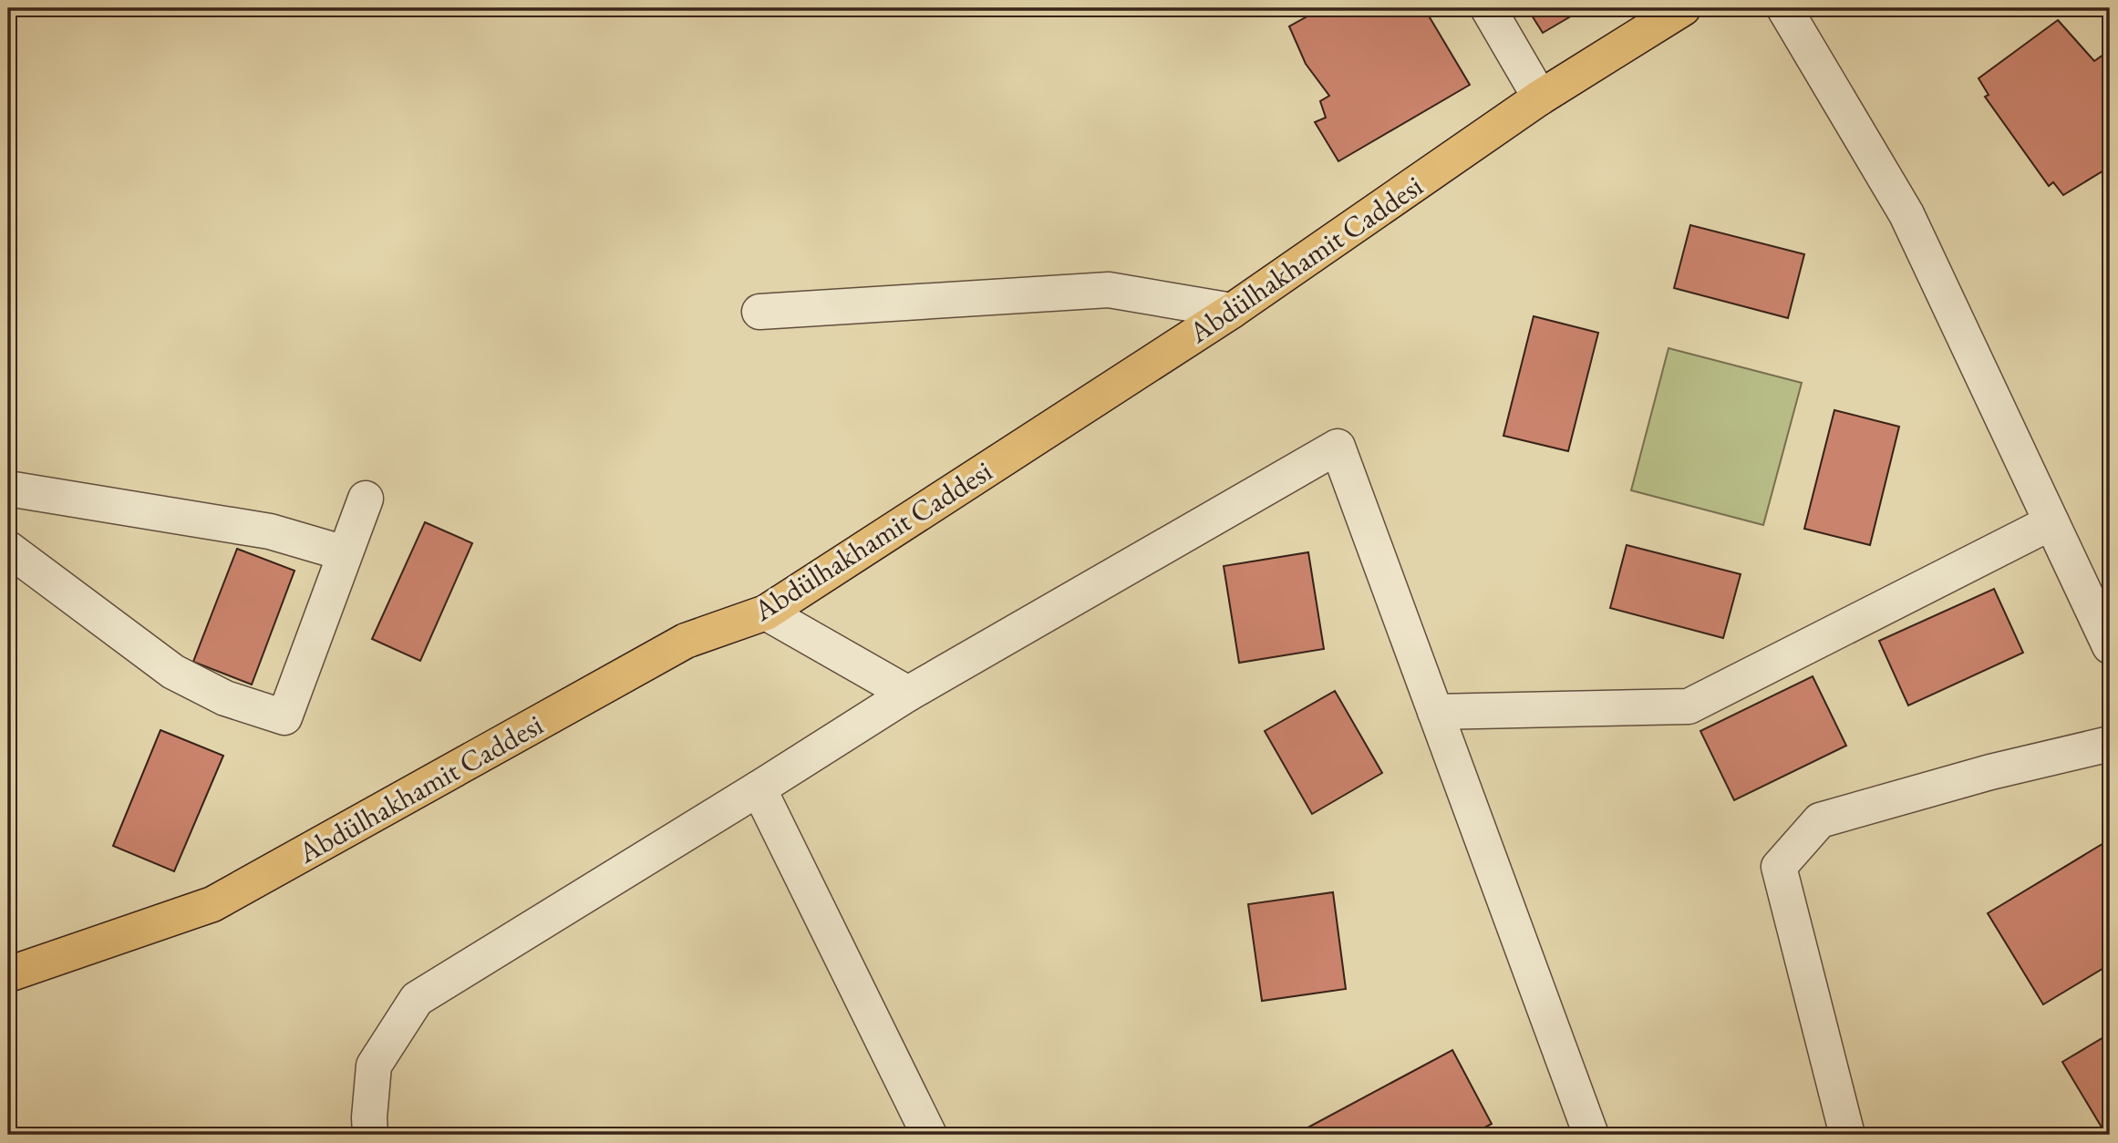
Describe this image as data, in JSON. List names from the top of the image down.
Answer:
{
  "streets": {
    "main road": ["Abdülhakhamit Caddesi"]
  }
}
